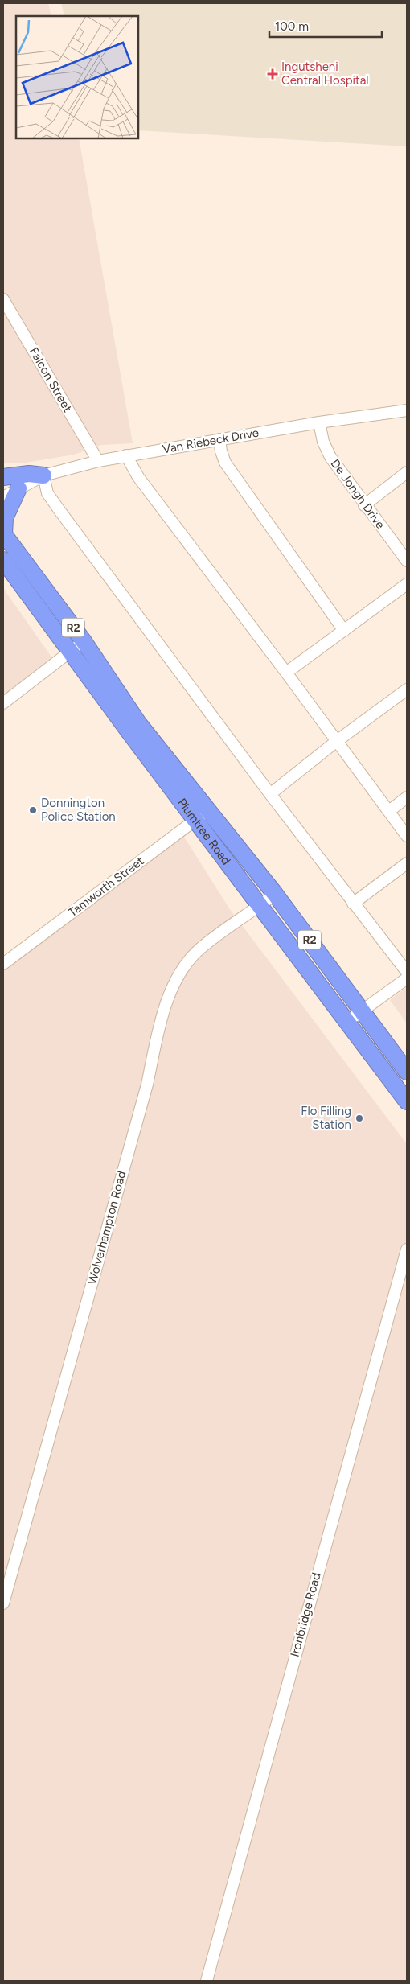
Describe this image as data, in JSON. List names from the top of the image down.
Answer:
{
  "streets": {
    "highway": ["R2", "Plumtree Road"],
    "street": [
      "Falcon Street",
      "Van Riebeck Drive",
      "De Jongh Drive",
      "Tamworth Street",
      "Wolverhampton Road",
      "Ironbridge Road"
    ]
  },
  "crossings": [
    ["Falcon Street", "Van Riebeck Drive"],
    ["Van Riebeck Drive", "De Jongh Drive"],
    ["Plumtree Road", "Tamworth Street"],
    ["Plumtree Road", "Wolverhampton Road"]
  ],
  "places": {
    "health": ["Ingutsheni Central Hospital"],
    "other": ["Donnington Police Station", "Flo Filling Station"]
  },
  "scale_bar": "100 m"
}
